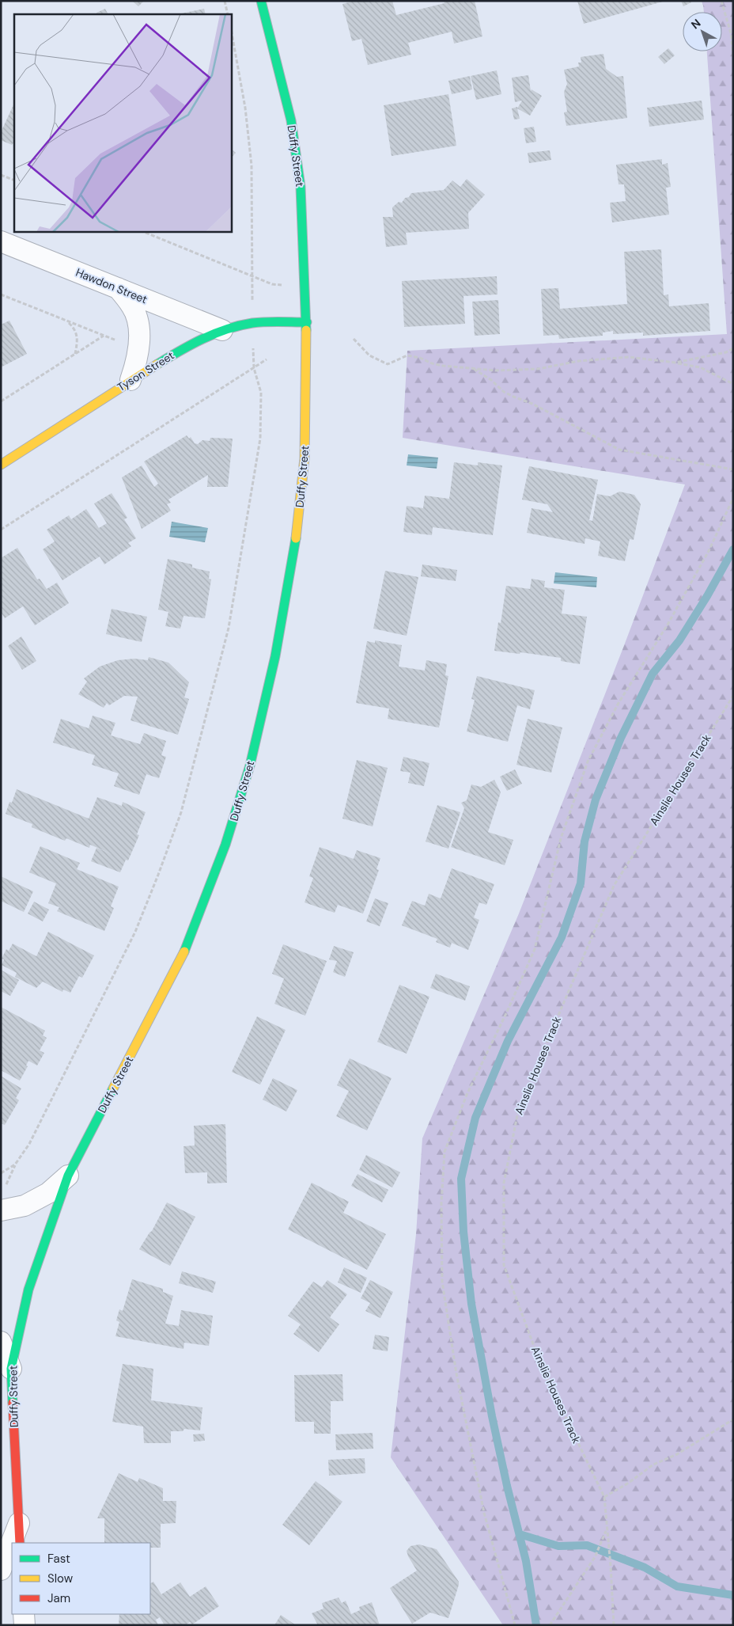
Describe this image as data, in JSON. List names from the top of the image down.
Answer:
{
  "streets": {
    "street": ["Duffy Street", "Hawdon Street", "Tyson Street"],
    "path": ["Ainslie Houses Track"]
  },
  "crossings": [
    ["Duffy Street", "Tyson Street"],
    ["Hawdon Street", "Tyson Street"]
  ],
  "legend": ["Fast", "Slow", "Jam"],
  "north": "top left"
}
